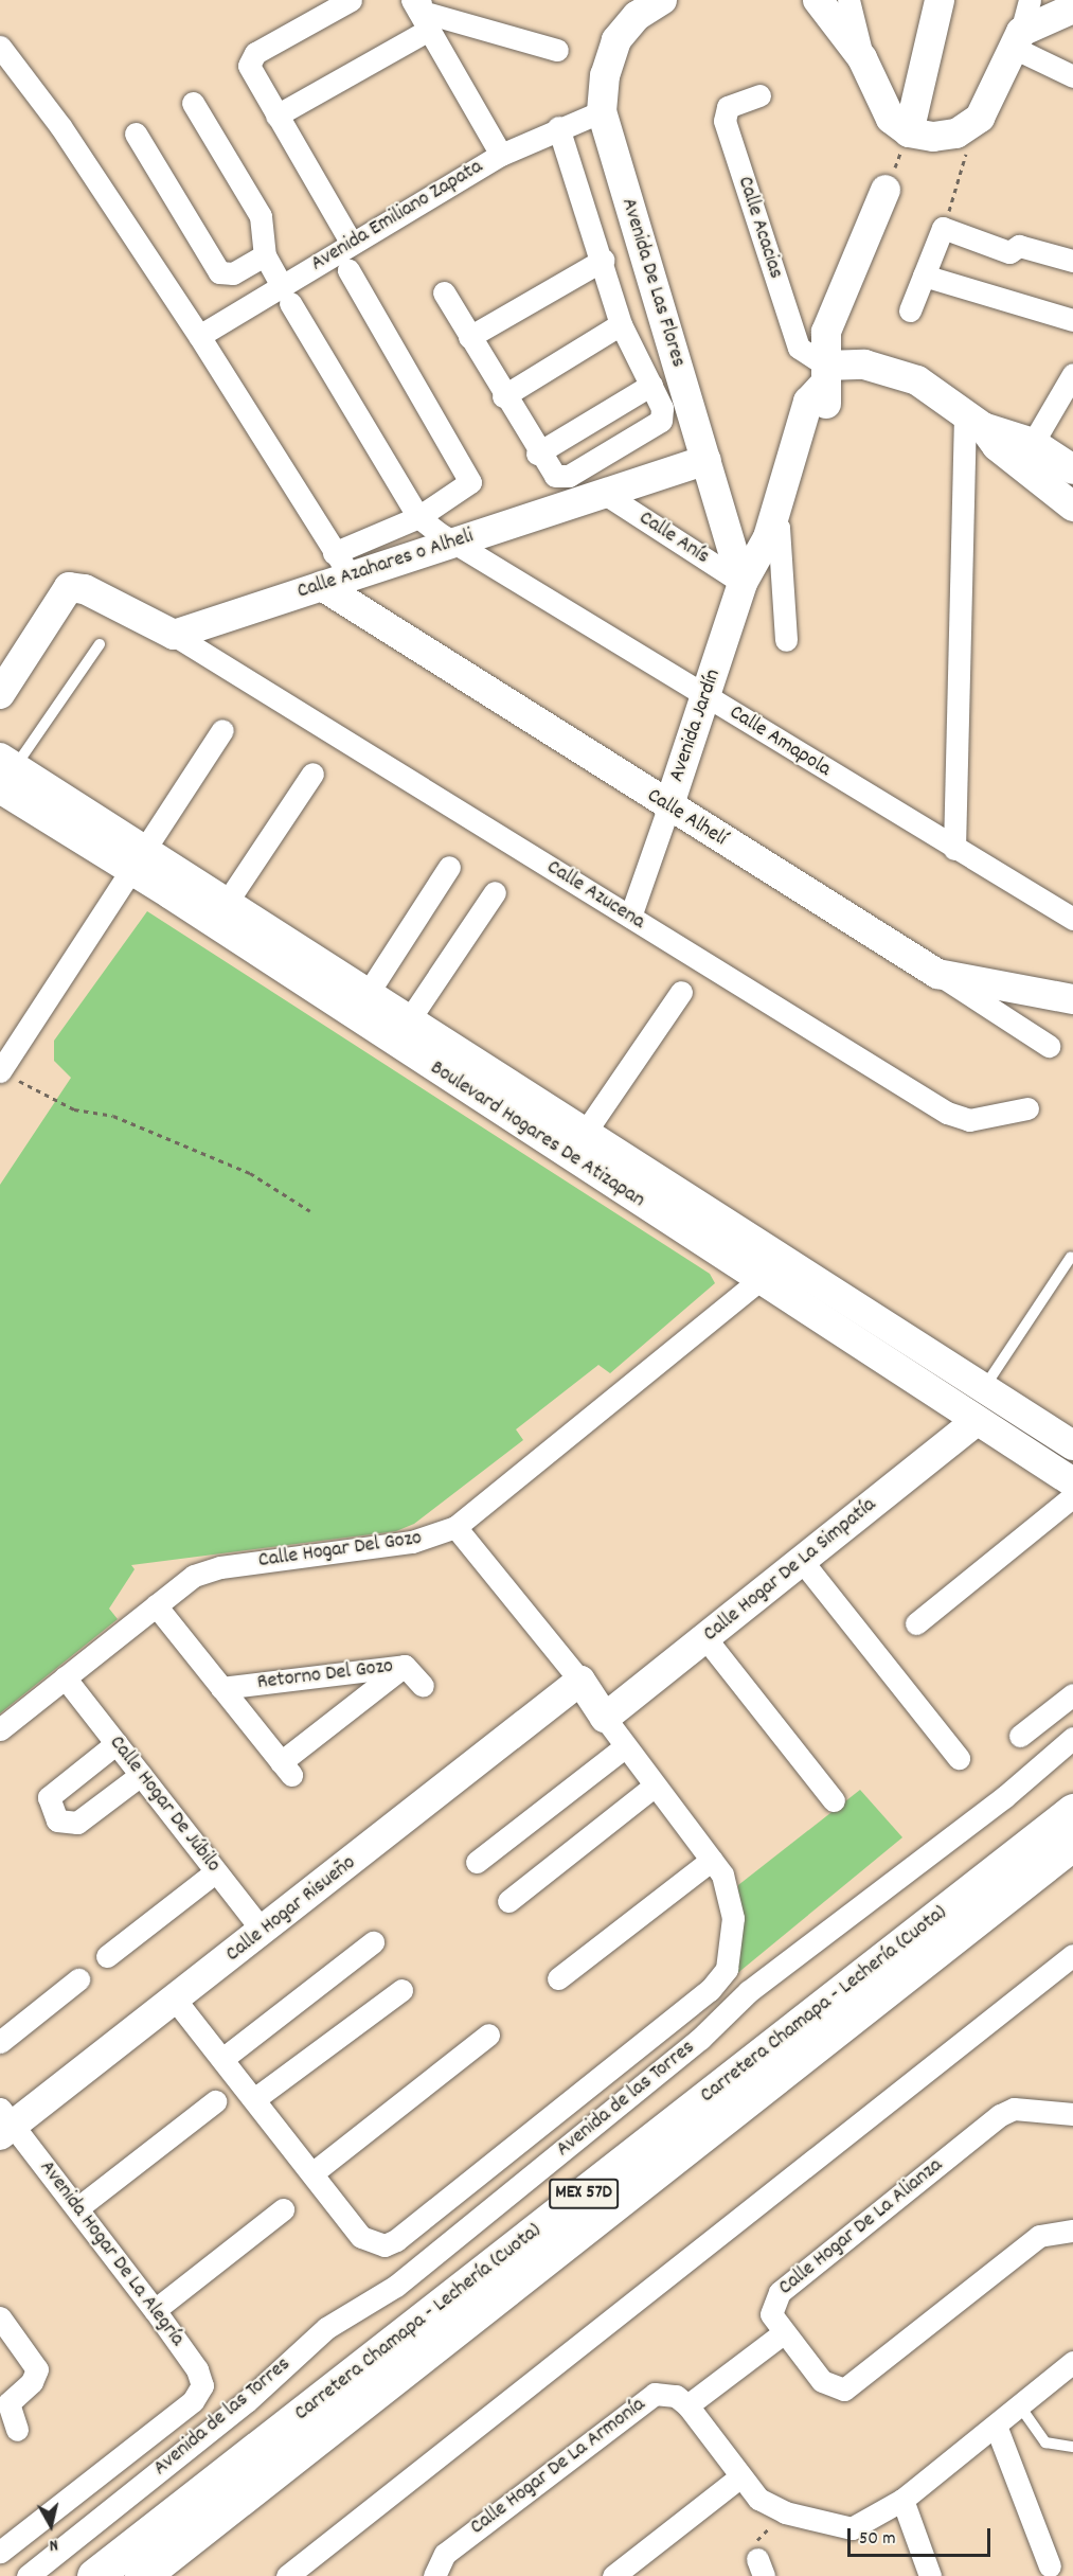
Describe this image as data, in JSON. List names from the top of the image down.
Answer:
{
  "streets": {
    "highway": ["Carretera Chamapa - Lechería (Cuota)", "MEX 57D"],
    "street": [
      "Avenida Emiliano Zapata",
      "Calle Acacias",
      "Avenida De Las Flores",
      "Calle Anís",
      "Calle Azahares o Alheli",
      "Avenida Jardín",
      "Calle Amapola",
      "Calle Alhelí",
      "Calle Azucena",
      "Boulevard Hogares De Atizapan",
      "Calle Hogar Del Gozo",
      "Calle Hogar De La Simpatía",
      "Retorno Del Gozo",
      "Calle Hogar De Júbilo",
      "Calle Hogar Risueño",
      "Avenida de las Torres",
      "Calle Hogar De La Alianza",
      "Avenida Hogar De La Alegría",
      "Calle Hogar De La Armonía"
    ]
  },
  "crossings": [
    ["Avenida Emiliano Zapata", "Avenida De Las Flores"],
    ["Calle Acacias", "Avenida Jardín"],
    ["Avenida De Las Flores", "Calle Anís"],
    ["Avenida De Las Flores", "Calle Azahares o Alheli"],
    ["Avenida De Las Flores", "Avenida Jardín"],
    ["Calle Anís", "Calle Azahares o Alheli"],
    ["Calle Anís", "Avenida Jardín"],
    ["Calle Azahares o Alheli", "Calle Amapola"],
    ["Calle Azahares o Alheli", "Calle Alhelí"],
    ["Calle Azahares o Alheli", "Calle Azucena"],
    ["Avenida Jardín", "Calle Amapola"],
    ["Avenida Jardín", "Calle Alhelí"],
    ["Avenida Jardín", "Calle Azucena"],
    ["Boulevard Hogares De Atizapan", "Calle Hogar Del Gozo"],
    ["Boulevard Hogares De Atizapan", "Calle Hogar De La Simpatía"],
    ["Calle Hogar Del Gozo", "Retorno Del Gozo"],
    ["Calle Hogar Del Gozo", "Calle Hogar De Júbilo"],
    ["Calle Hogar De Júbilo", "Calle Hogar Risueño"],
    ["Calle Hogar Risueño", "Avenida Hogar De La Alegría"]
  ],
  "scale_bar": "50 m",
  "north": "bottom"
}
